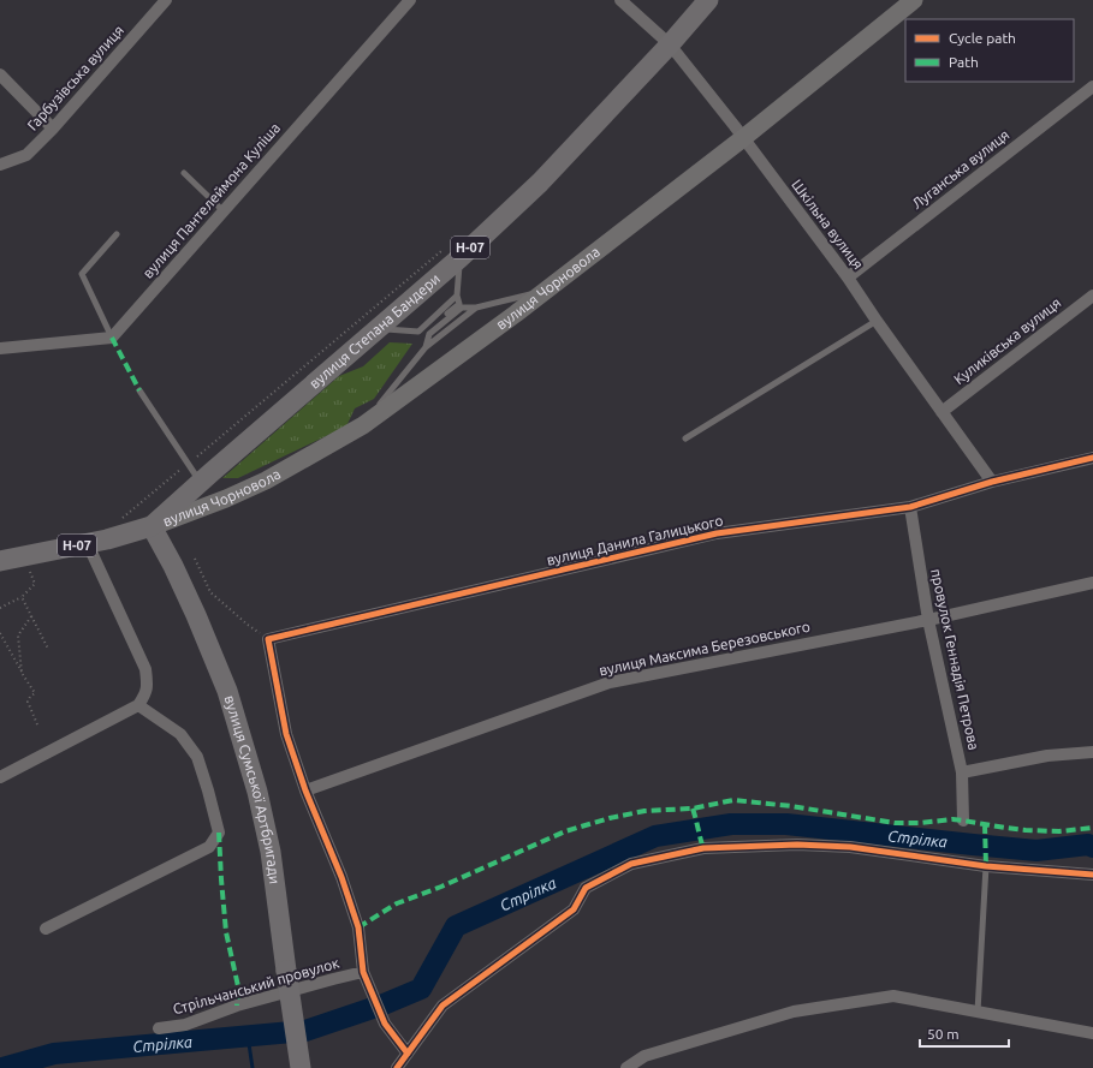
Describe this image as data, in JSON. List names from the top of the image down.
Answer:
{
  "streets": {
    "main road": [
      "Н-07",
      "вулиця Чорновола",
      "вулиця Степана Бандери",
      "вулиця Сумської Артбригади"
    ],
    "street": [
      "Гарбузівська вулиця",
      "Луганська вулиця",
      "вулиця Пантелеймона Куліша",
      "Шкільна вулиця",
      "Куликівська вулиця",
      "вулиця Данила Галицького",
      "вулиця Максима Березовського",
      "провулок Геннадія Петрова",
      "Стрільчанський провулок"
    ]
  },
  "crossings": [
    ["Луганська вулиця", "Шкільна вулиця"],
    ["Шкільна вулиця", "вулиця Чорновола"],
    ["Шкільна вулиця", "вулиця Степана Бандери"],
    ["Шкільна вулиця", "Куликівська вулиця"],
    ["Шкільна вулиця", "вулиця Данила Галицького"],
    ["Н-07", "вулиця Чорновола"],
    ["Н-07", "вулиця Степана Бандери"],
    ["Н-07", "вулиця Сумської Артбригади"],
    ["вулиця Чорновола", "вулиця Степана Бандери"],
    ["вулиця Чорновола", "вулиця Сумської Артбригади"],
    ["вулиця Степана Бандери", "вулиця Сумської Артбригади"],
    ["вулиця Данила Галицького", "провулок Геннадія Петрова"],
    ["вулиця Максима Березовського", "провулок Геннадія Петрова"]
  ],
  "water": ["Стрілка"],
  "legend": ["Cycle path", "Path"],
  "scale_bar": "50 m"
}
